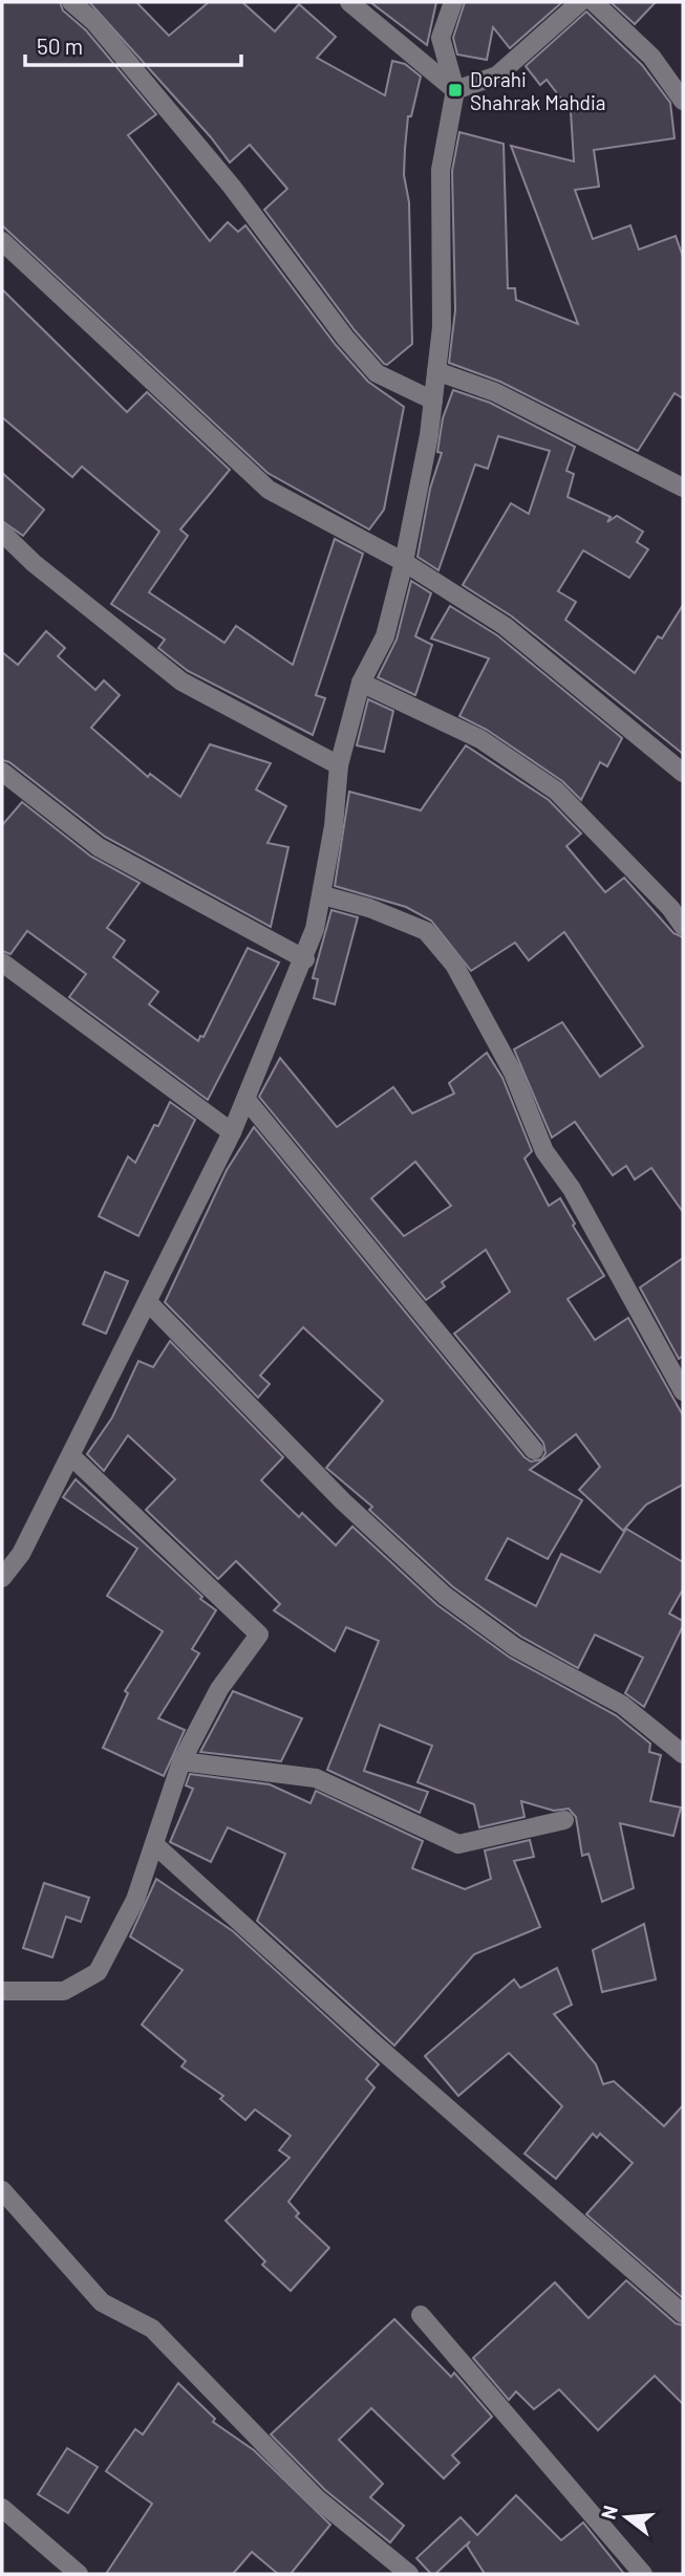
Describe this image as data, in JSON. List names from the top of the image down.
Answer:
{
  "places": {
    "transit": ["Dorahi Shahrak Mahdia"]
  },
  "scale_bar": "50 m",
  "north": "left"
}
